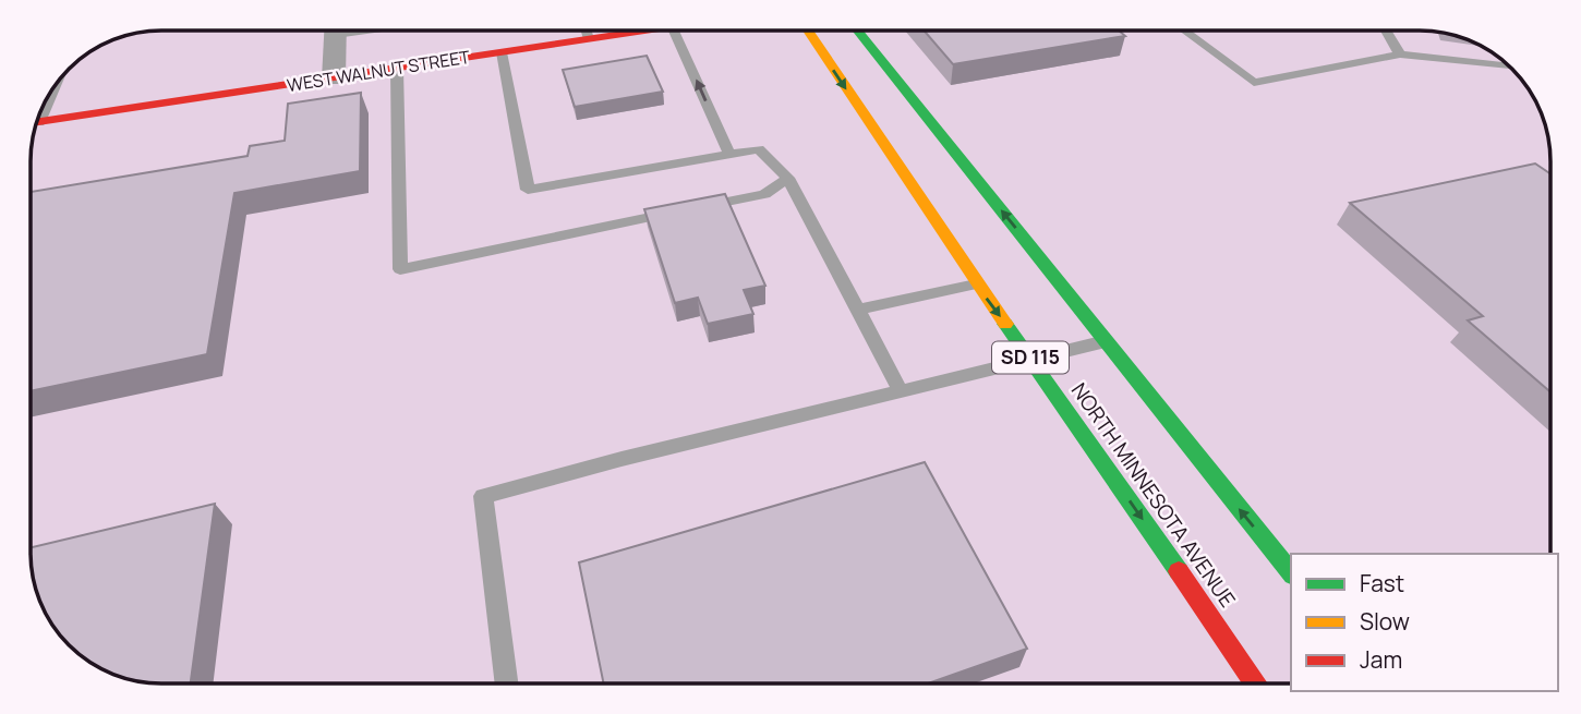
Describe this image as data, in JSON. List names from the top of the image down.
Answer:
{
  "streets": {
    "main road": ["WEST WALNUT STREET", "SD 115", "NORTH MINNESOTA AVENUE"]
  },
  "legend": ["Fast", "Slow", "Jam"]
}
